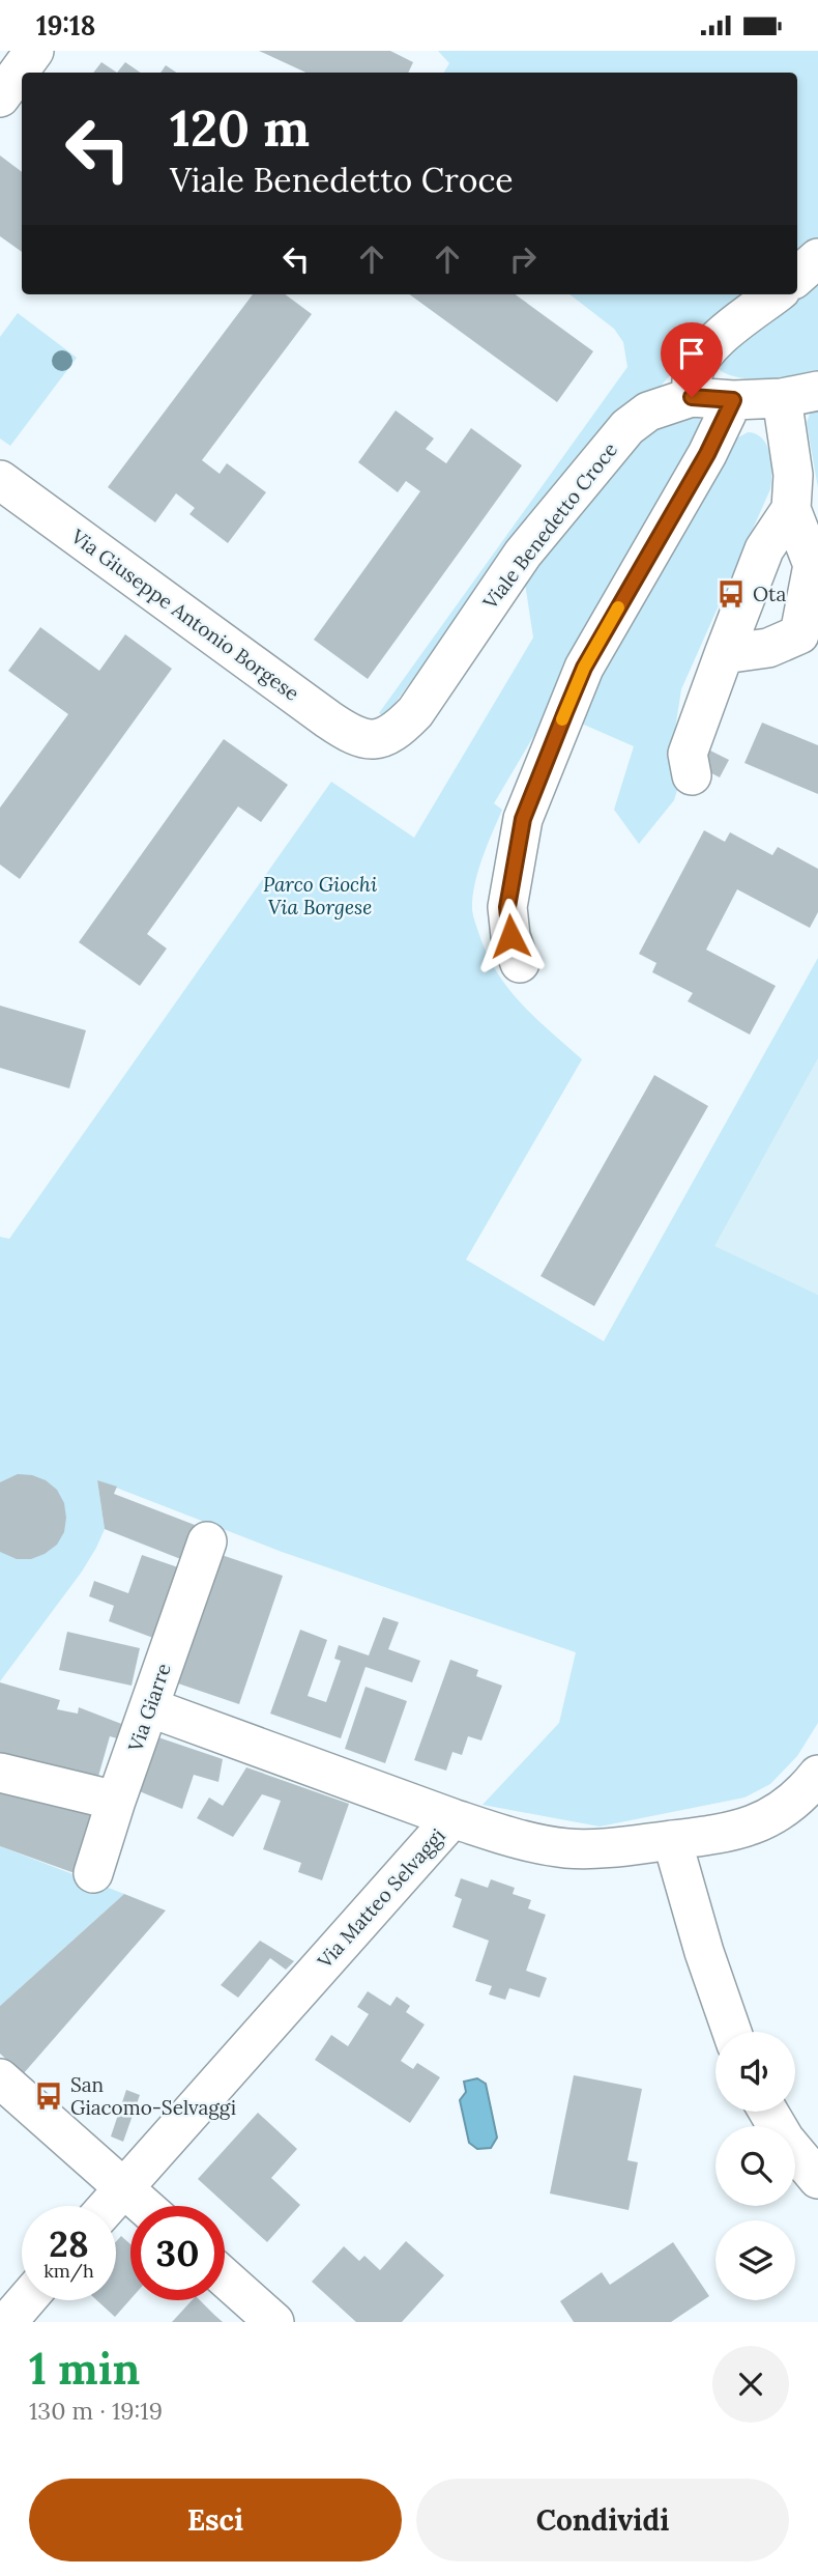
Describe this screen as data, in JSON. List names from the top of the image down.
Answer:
{
  "streets": {
    "street": [
      "Viale Benedetto Croce",
      "Via Giuseppe Antonio Borgese",
      "Via Giarre",
      "Via Matteo Selvaggi"
    ]
  },
  "crossings": [
    ["Viale Benedetto Croce", "Via Giuseppe Antonio Borgese"],
    ["Via Giarre", "Via Matteo Selvaggi"]
  ],
  "parks": ["Parco Giochi Via Borgese"],
  "places": {
    "bus stop": ["Ota", "San Giacomo-Selvaggi"]
  },
  "page": {
    "status": "19:18",
    "turn": ["120 m", "Viale Benedetto Croce"],
    "speed": "28 km/h",
    "limit": "30",
    "heading": ["1 min", "130 m · 19:19"],
    "buttons": ["Esci", "Condividi"]
  }
}
